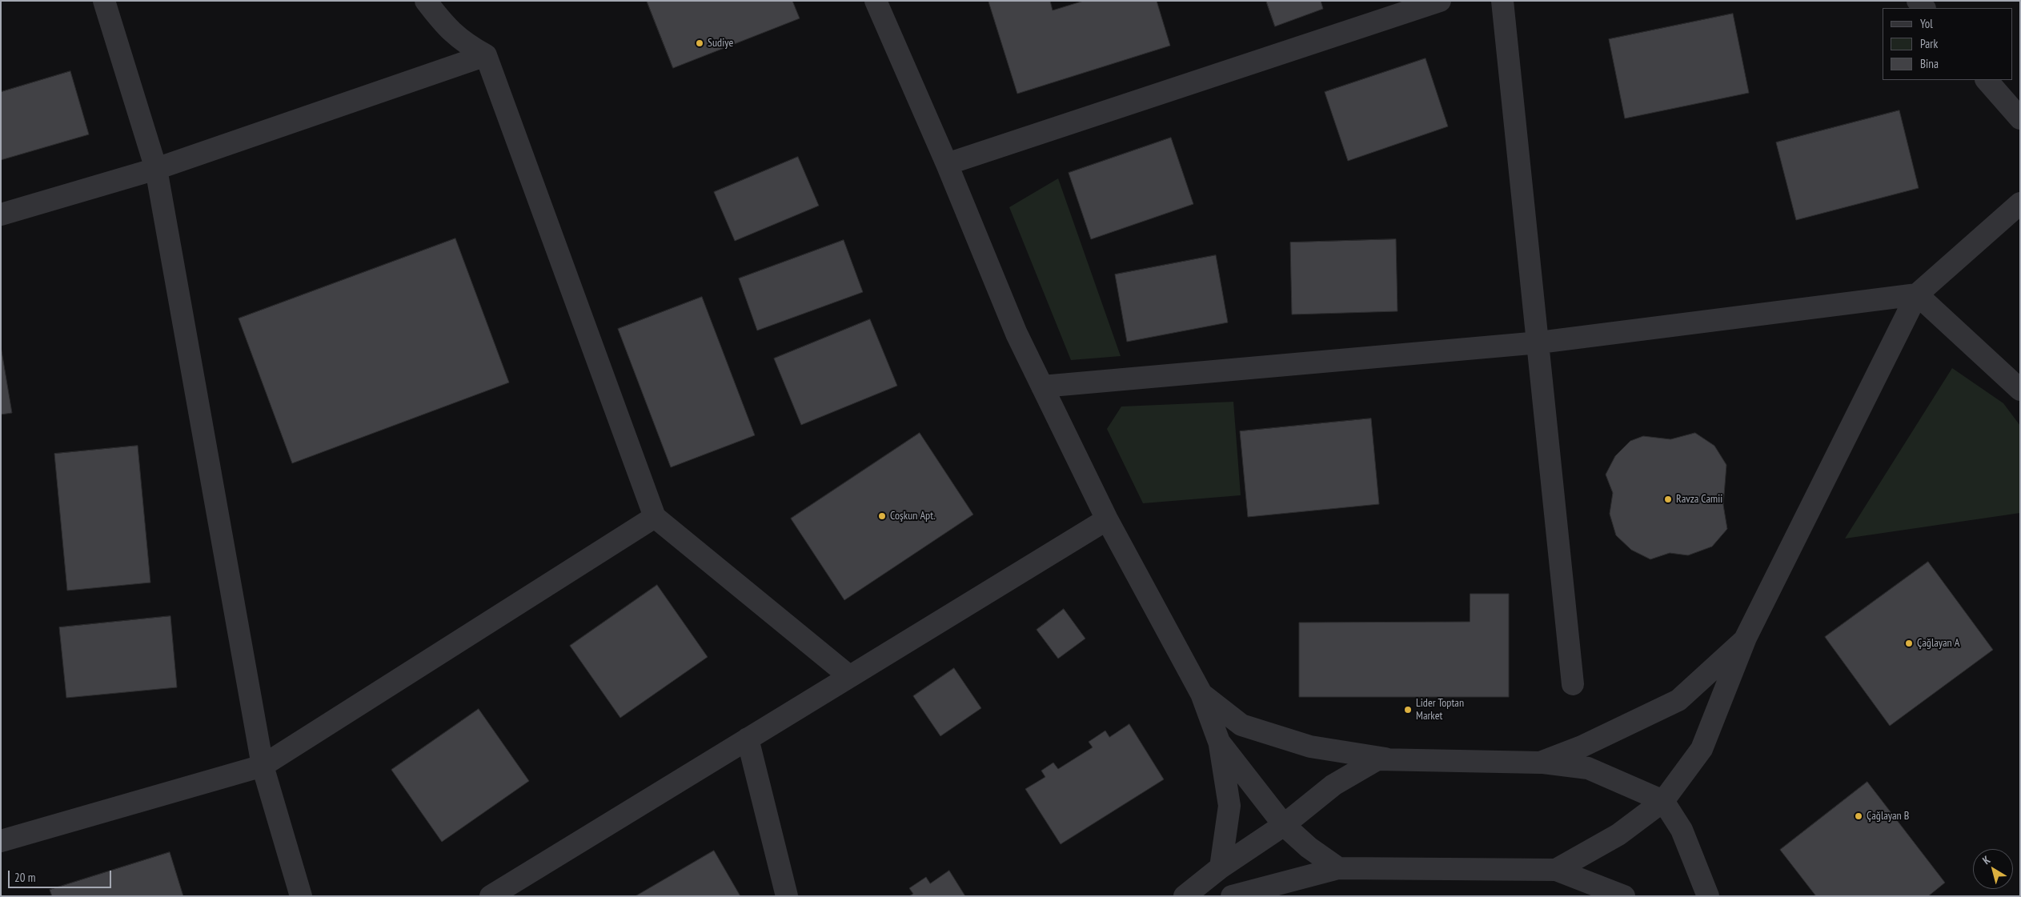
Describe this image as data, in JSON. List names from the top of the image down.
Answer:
{
  "places": [
    "Sudiye",
    "Ravza Camii",
    "Coşkun Apt.",
    "Çağlayan A",
    "Lider Toptan Market",
    "Çağlayan B"
  ],
  "legend": ["Yol", "Park", "Bina"],
  "scale_bar": "20 m",
  "north": "top left"
}
